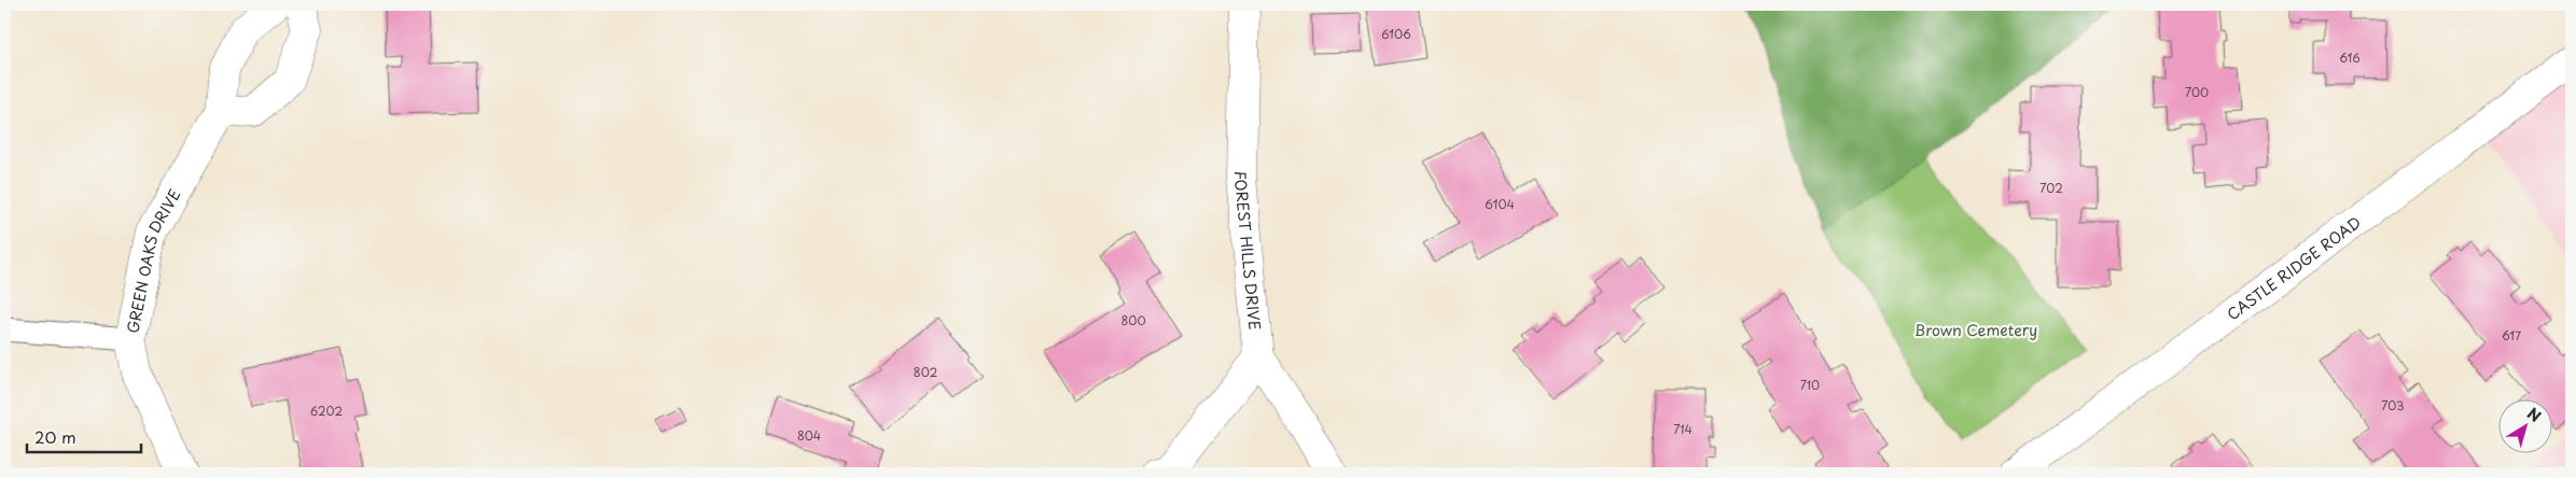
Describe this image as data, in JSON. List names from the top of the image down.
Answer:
{
  "streets": {
    "street": ["FOREST HILLS DRIVE", "GREEN OAKS DRIVE", "CASTLE RIDGE ROAD"]
  },
  "parks": ["Brown Cemetery"],
  "house_numbers": [
    "6106",
    "616",
    "700",
    "702",
    "6104",
    "800",
    "617",
    "802",
    "710",
    "703",
    "6202",
    "714",
    "804"
  ],
  "scale_bar": "20 m",
  "north": "top right"
}
